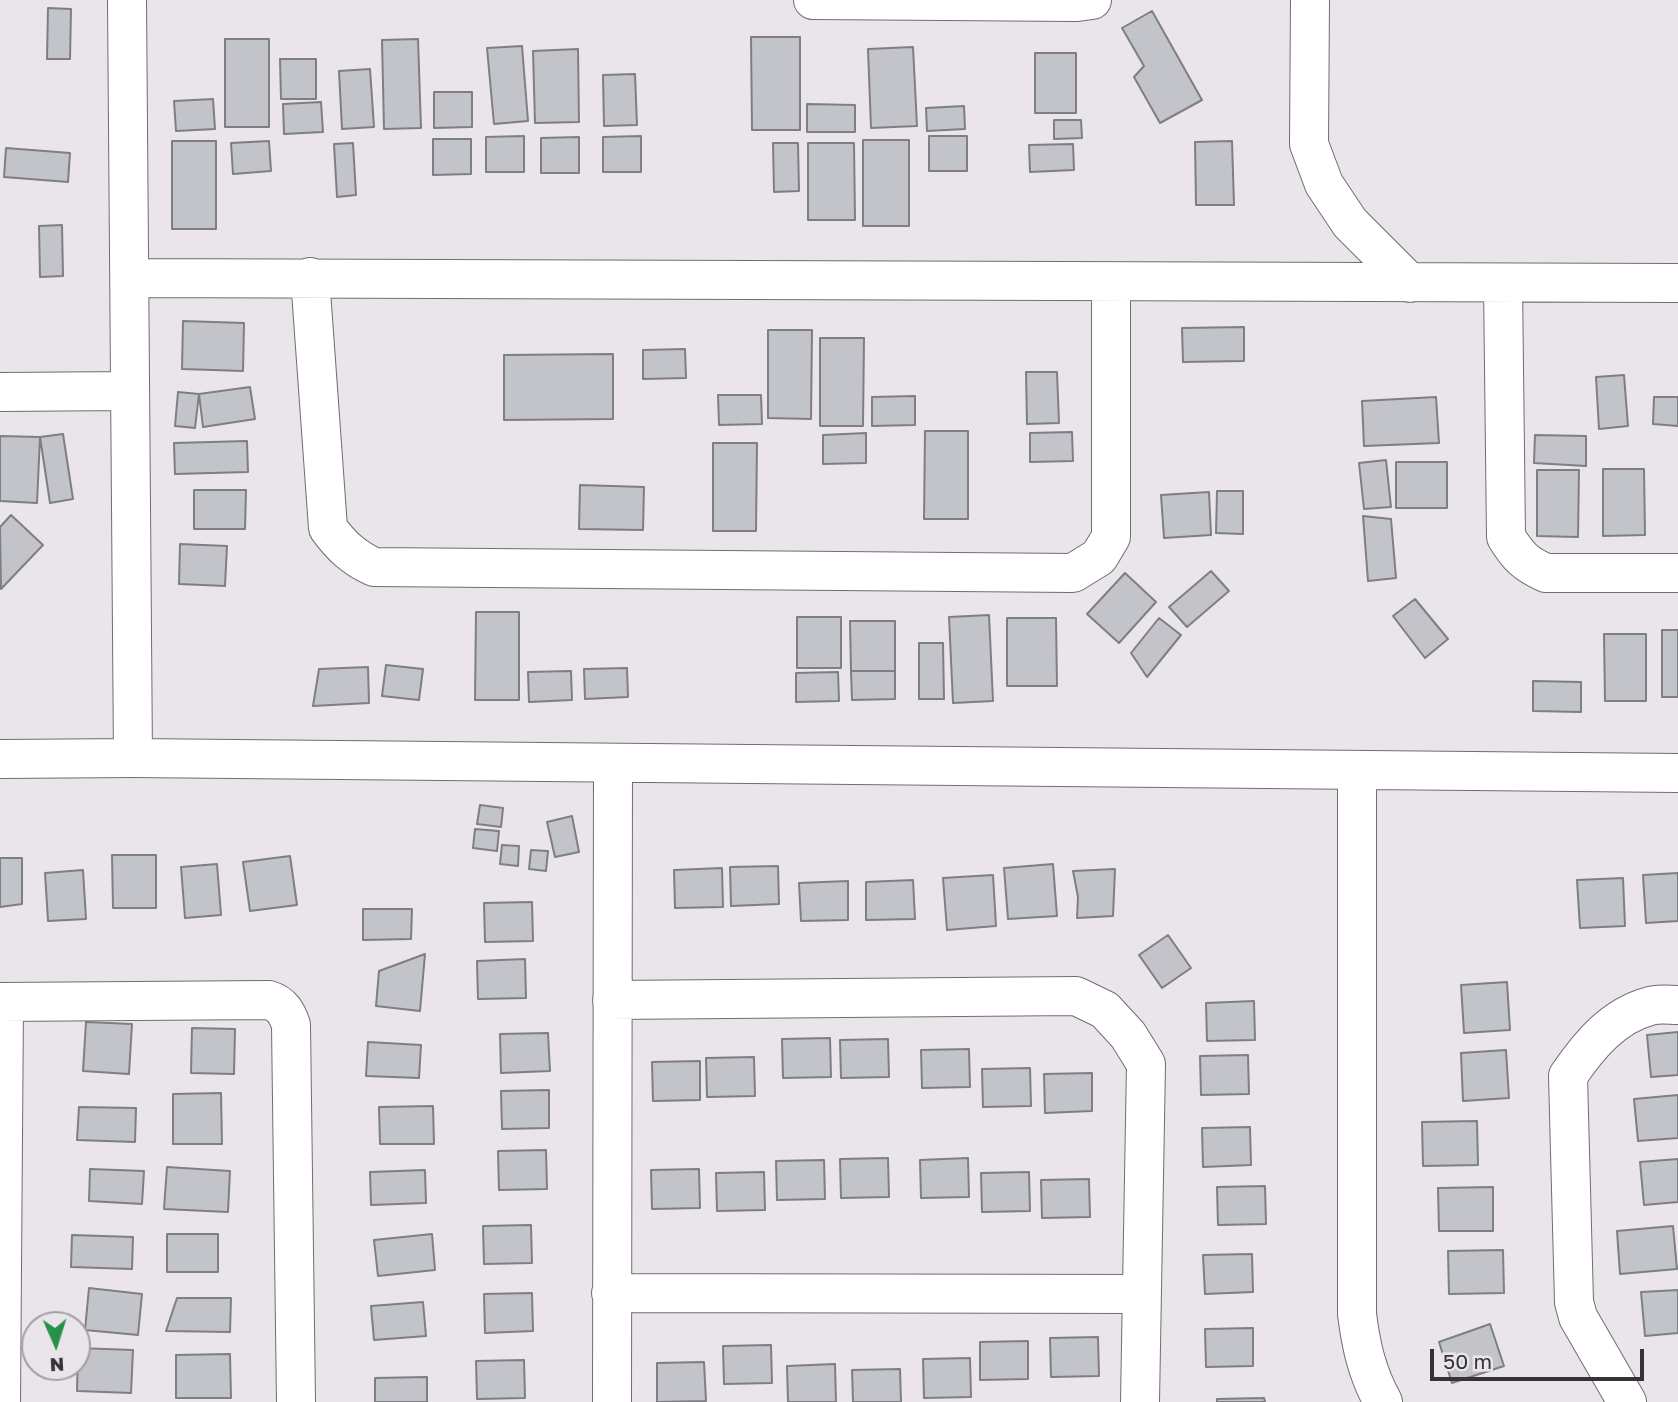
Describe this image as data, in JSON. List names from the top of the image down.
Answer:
{
  "scale_bar": "50 m",
  "north": "bottom"
}
